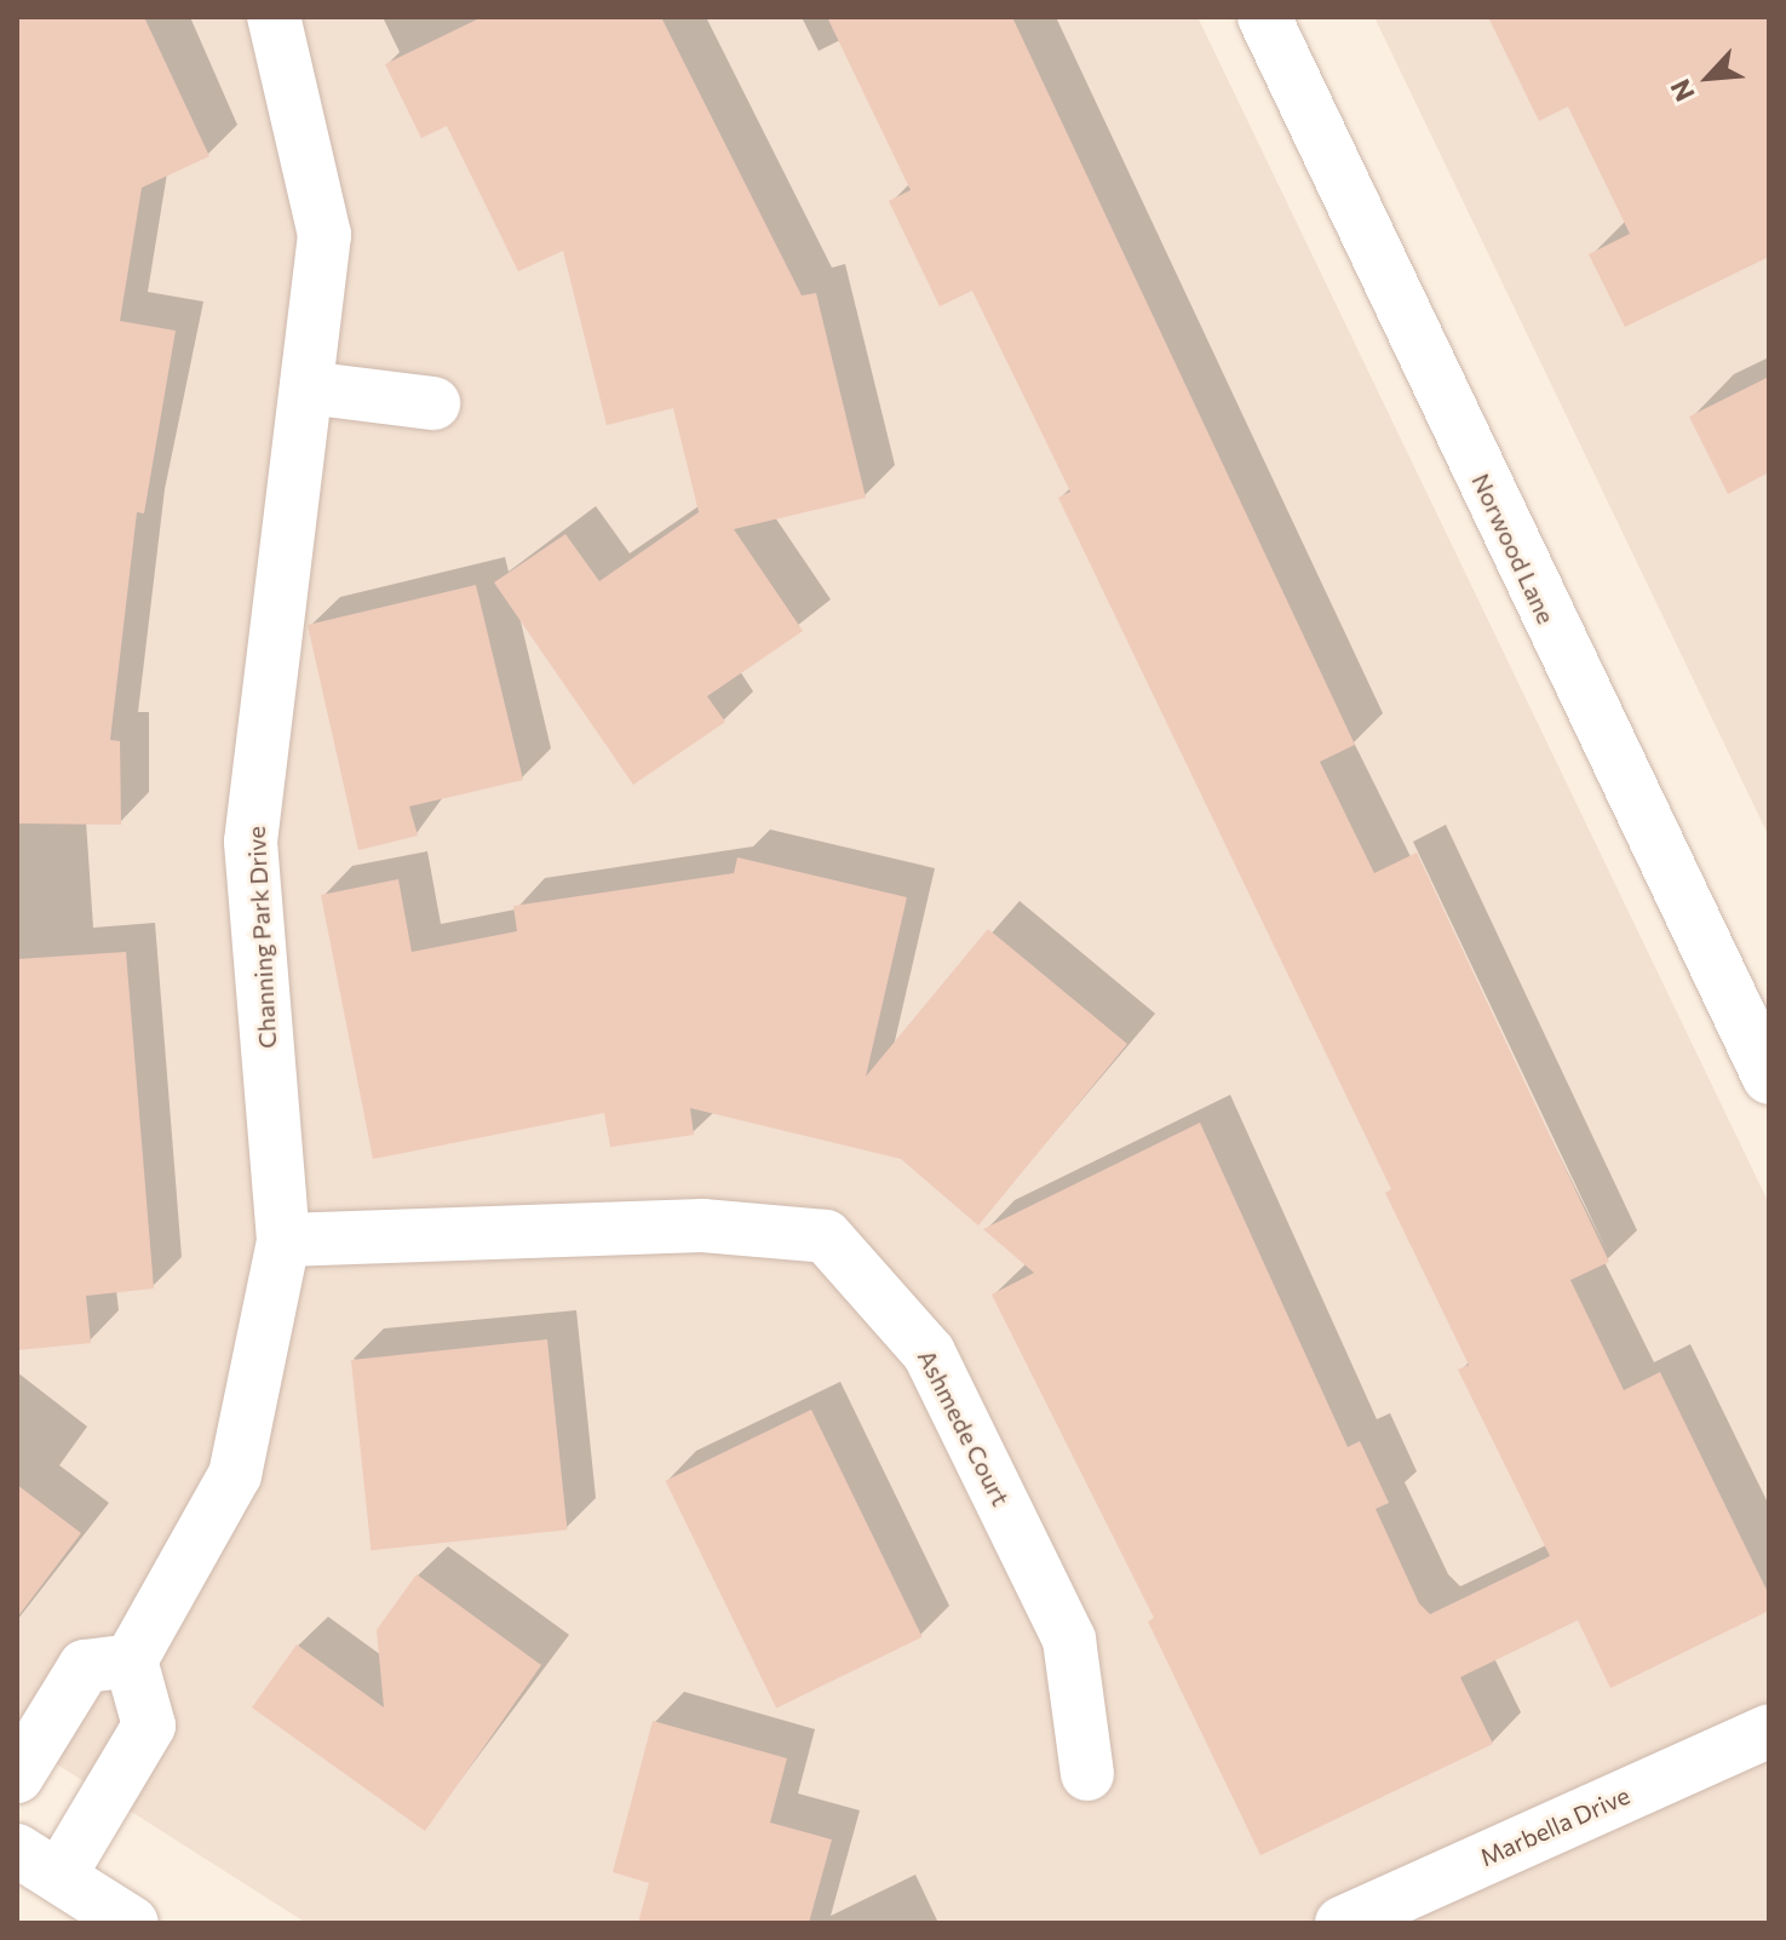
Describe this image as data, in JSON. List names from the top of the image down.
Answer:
{
  "streets": {
    "street": [
      "Norwood Lane",
      "Channing Park Drive",
      "Ashmede Court",
      "Marbella Drive"
    ]
  },
  "crossings": [
    ["Channing Park Drive", "Ashmede Court"]
  ],
  "north": "bottom left"
}
